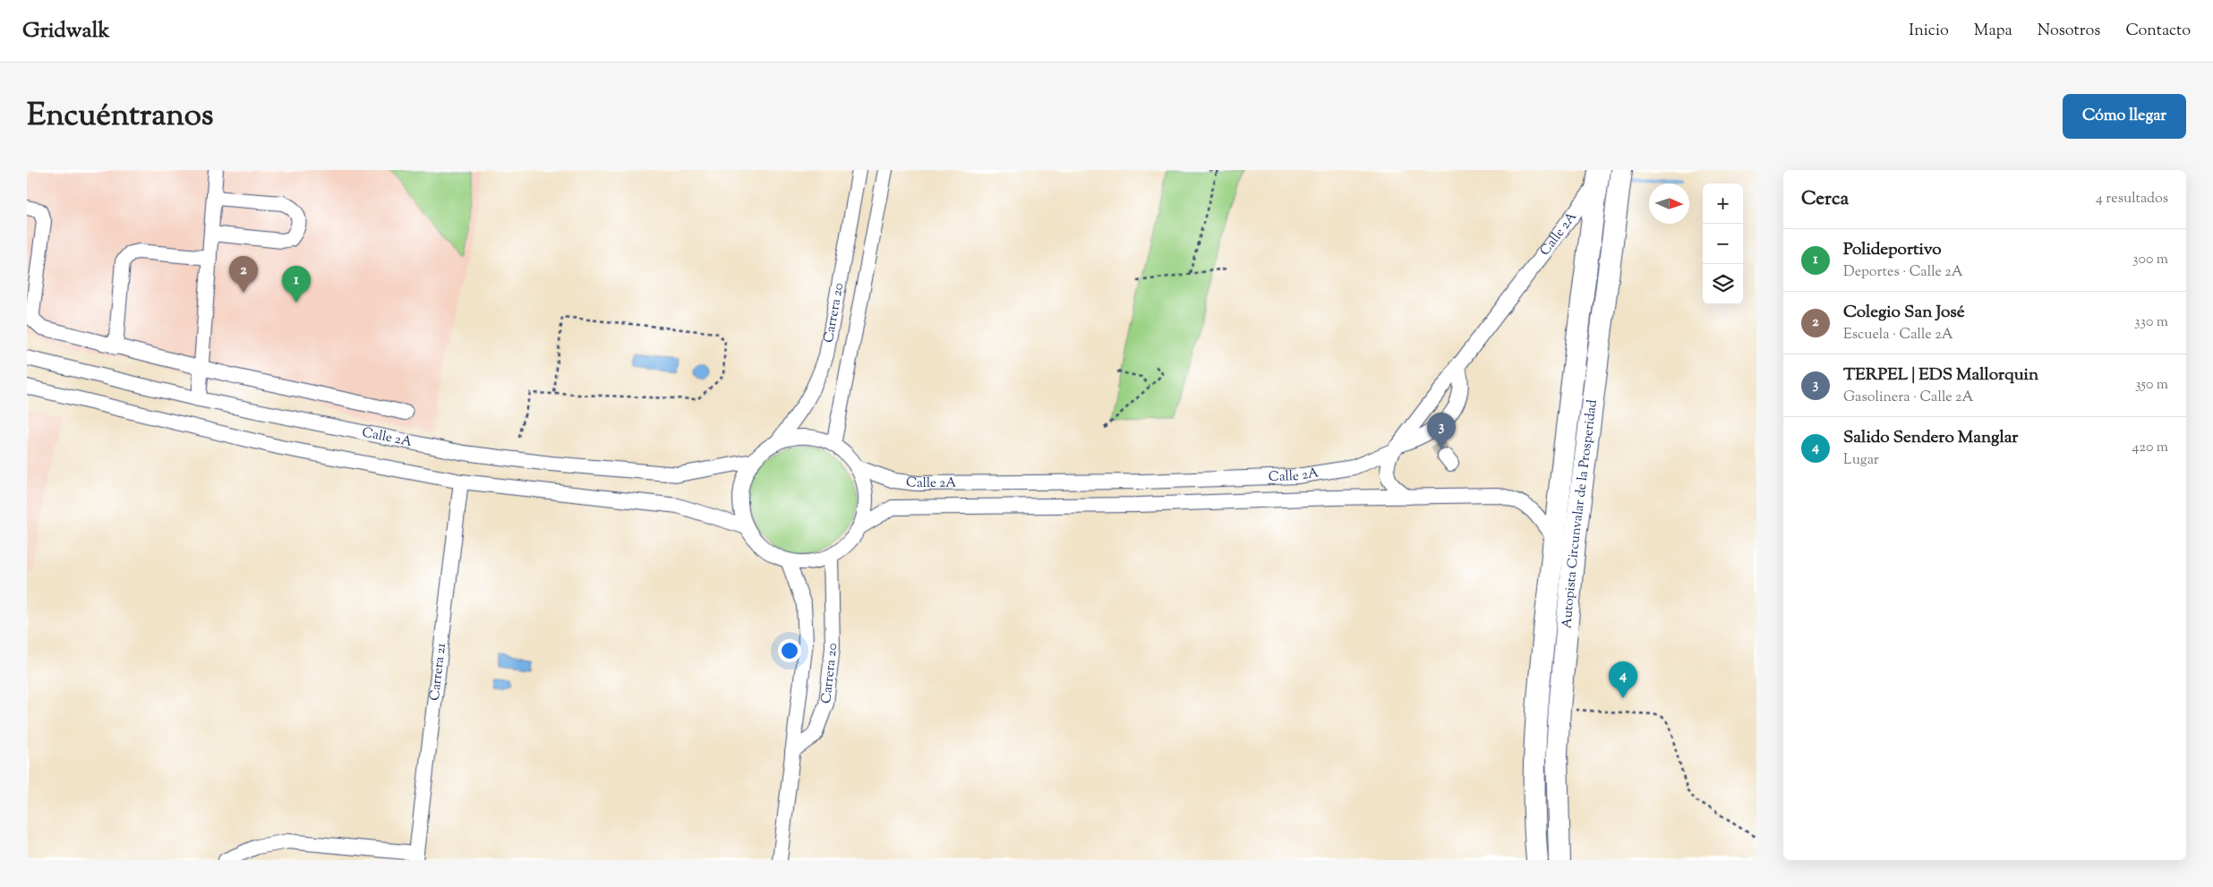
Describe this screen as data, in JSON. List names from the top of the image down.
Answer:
{
  "streets": {
    "highway": ["Autopista Circunvalar de la Prosperidad"],
    "street": ["Calle 2A", "Carrera 20", "Carrera 21"]
  },
  "crossings": [
    ["Calle 2A", "Carrera 20"],
    ["Calle 2A", "Autopista Circunvalar de la Prosperidad"]
  ],
  "north": "right",
  "page": {
    "header": "Gridwalk",
    "nav": [
      "Inicio",
      "Mapa",
      "Nosotros",
      "Contacto"
    ],
    "title": "Encuéntranos",
    "buttons": "Cómo llegar",
    "heading": ["Cerca", "4 resultados"],
    "map_buttons": ["+", "−"],
    "list": [
      {
        "mark": "1",
        "name": "Polideportivo",
        "note": "Deportes · Calle 2A",
        "value": "300 m"
      },
      {
        "mark": "2",
        "name": "Colegio San José",
        "note": "Escuela · Calle 2A",
        "value": "330 m"
      },
      {
        "mark": "3",
        "name": "TERPEL | EDS Mallorquin",
        "note": "Gasolinera · Calle 2A",
        "value": "350 m"
      },
      {
        "mark": "4",
        "name": "Salido Sendero Manglar",
        "note": "Lugar",
        "value": "420 m"
      }
    ],
    "pins": [
      "2",
      "1",
      "3",
      "4"
    ]
  }
}
